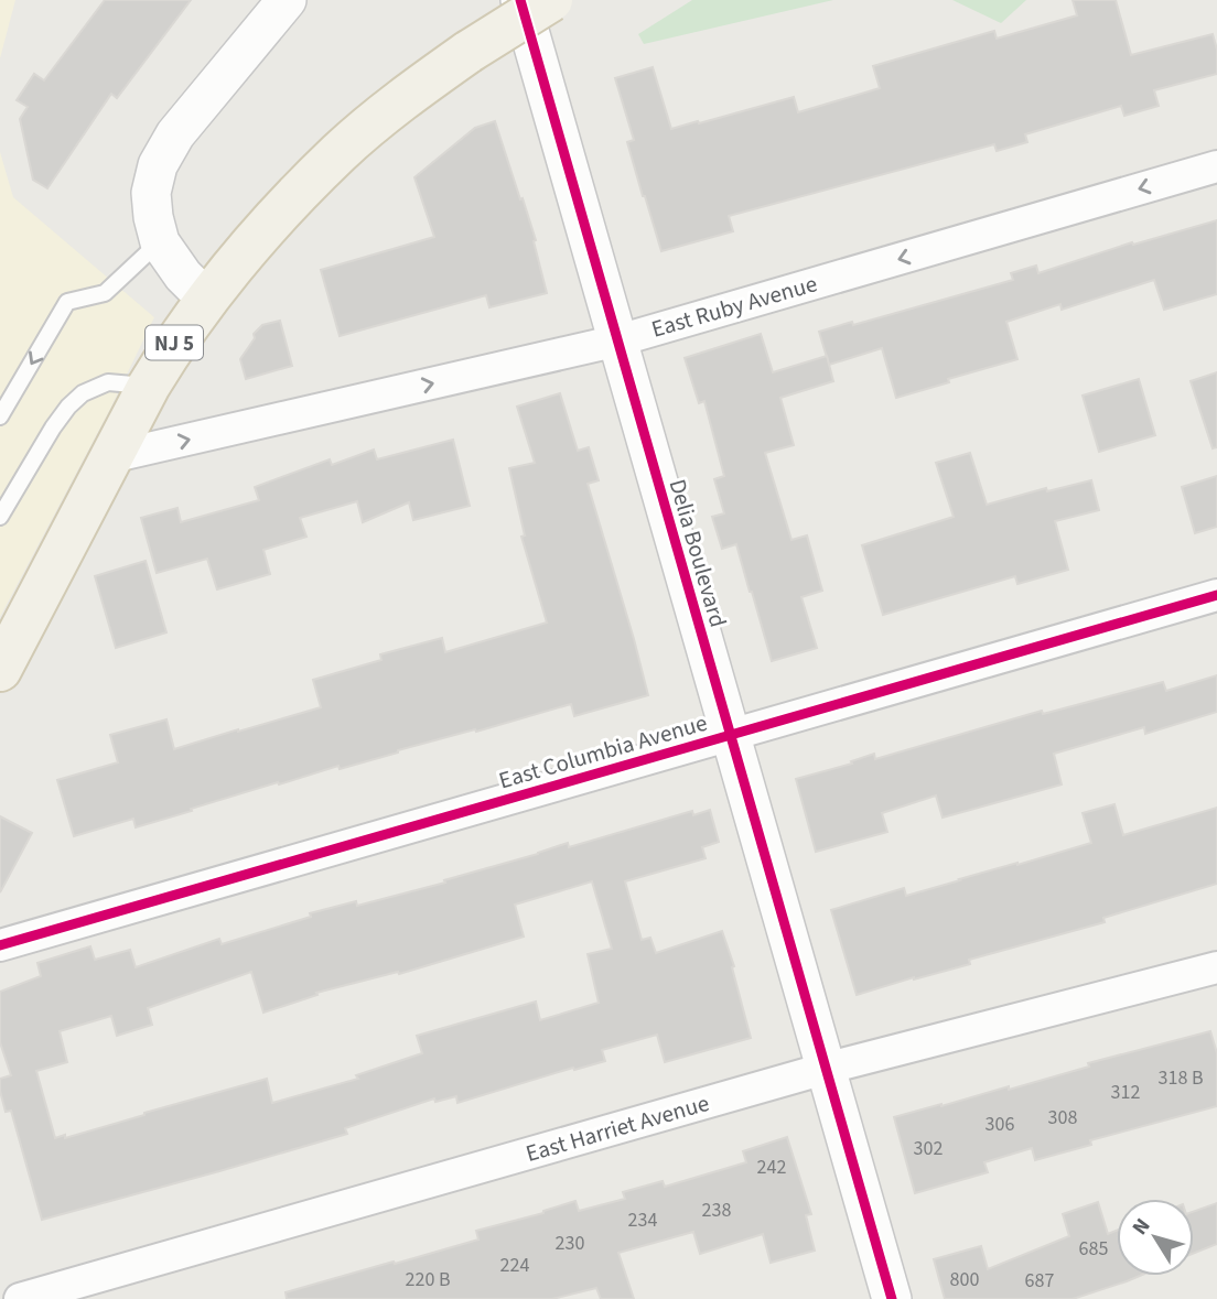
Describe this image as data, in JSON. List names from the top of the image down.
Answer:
{
  "streets": {
    "main road": ["NJ 5"],
    "street": [
      "East Ruby Avenue",
      "Delia Boulevard",
      "East Columbia Avenue",
      "East Harriet Avenue"
    ]
  },
  "crossings": [
    ["East Ruby Avenue", "NJ 5"],
    ["East Ruby Avenue", "Delia Boulevard"],
    ["Delia Boulevard", "East Columbia Avenue"],
    ["Delia Boulevard", "East Harriet Avenue"]
  ],
  "house_numbers": [
    "318 B",
    "312",
    "308",
    "306",
    "302",
    "242",
    "238",
    "234",
    "230",
    "685",
    "224",
    "220 B",
    "800",
    "687"
  ],
  "north": "top left"
}
